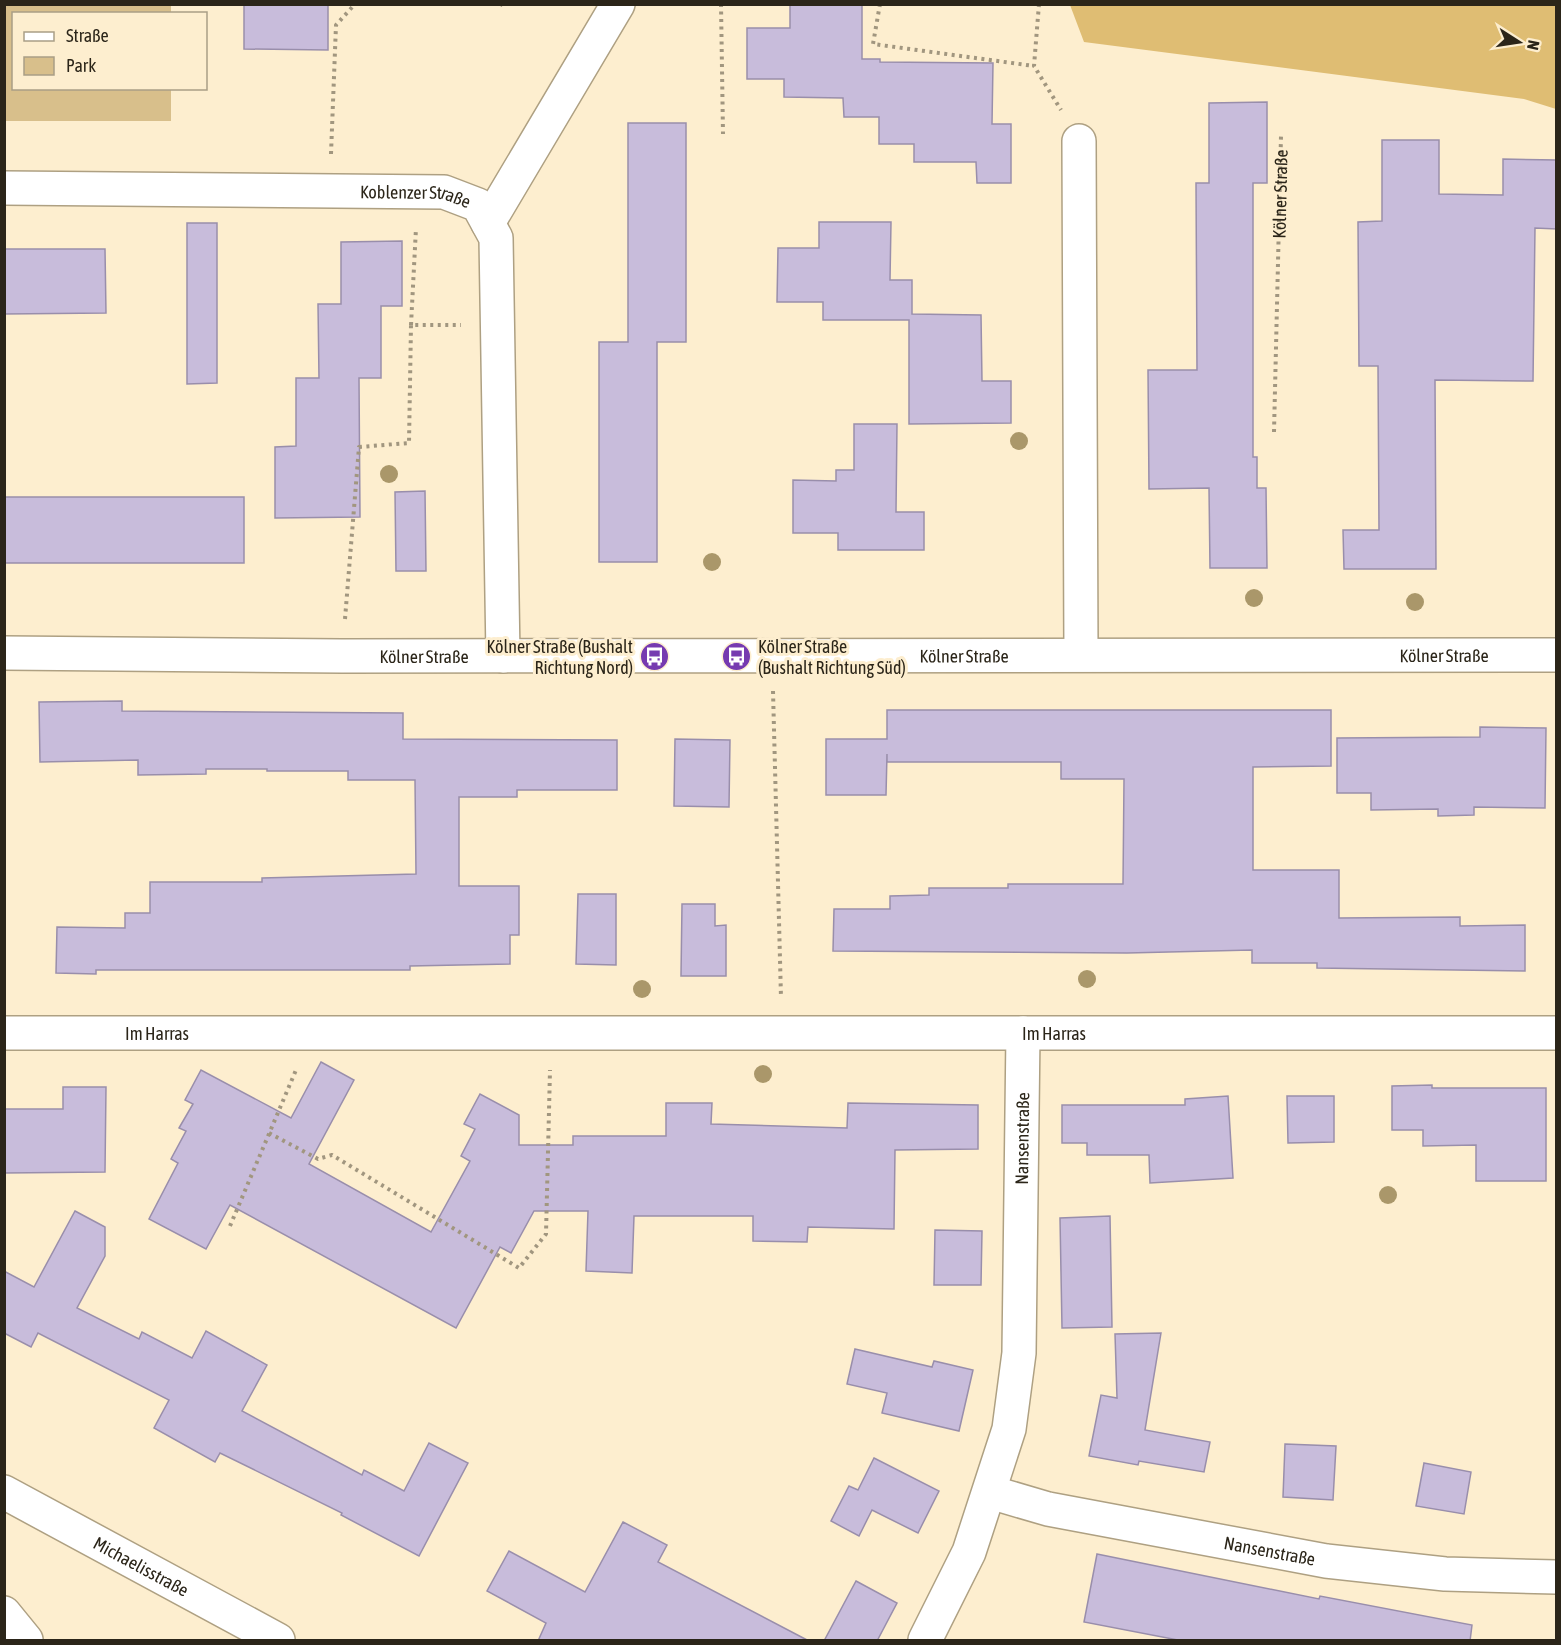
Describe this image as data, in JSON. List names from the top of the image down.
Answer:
{
  "streets": {
    "street": [
      "Kölner Straße",
      "Koblenzer Straße",
      "Im Harras",
      "Nansenstraße",
      "Michaelisstraße"
    ]
  },
  "crossings": [
    ["Kölner Straße", "Koblenzer Straße"],
    ["Im Harras", "Nansenstraße"]
  ],
  "places": {
    "bus stop": ["Kölner Straße (Bushalt Richtung Nord)", "Kölner Straße (Bushalt Richtung Süd)"]
  },
  "legend": ["Straße", "Park"],
  "north": "right"
}
